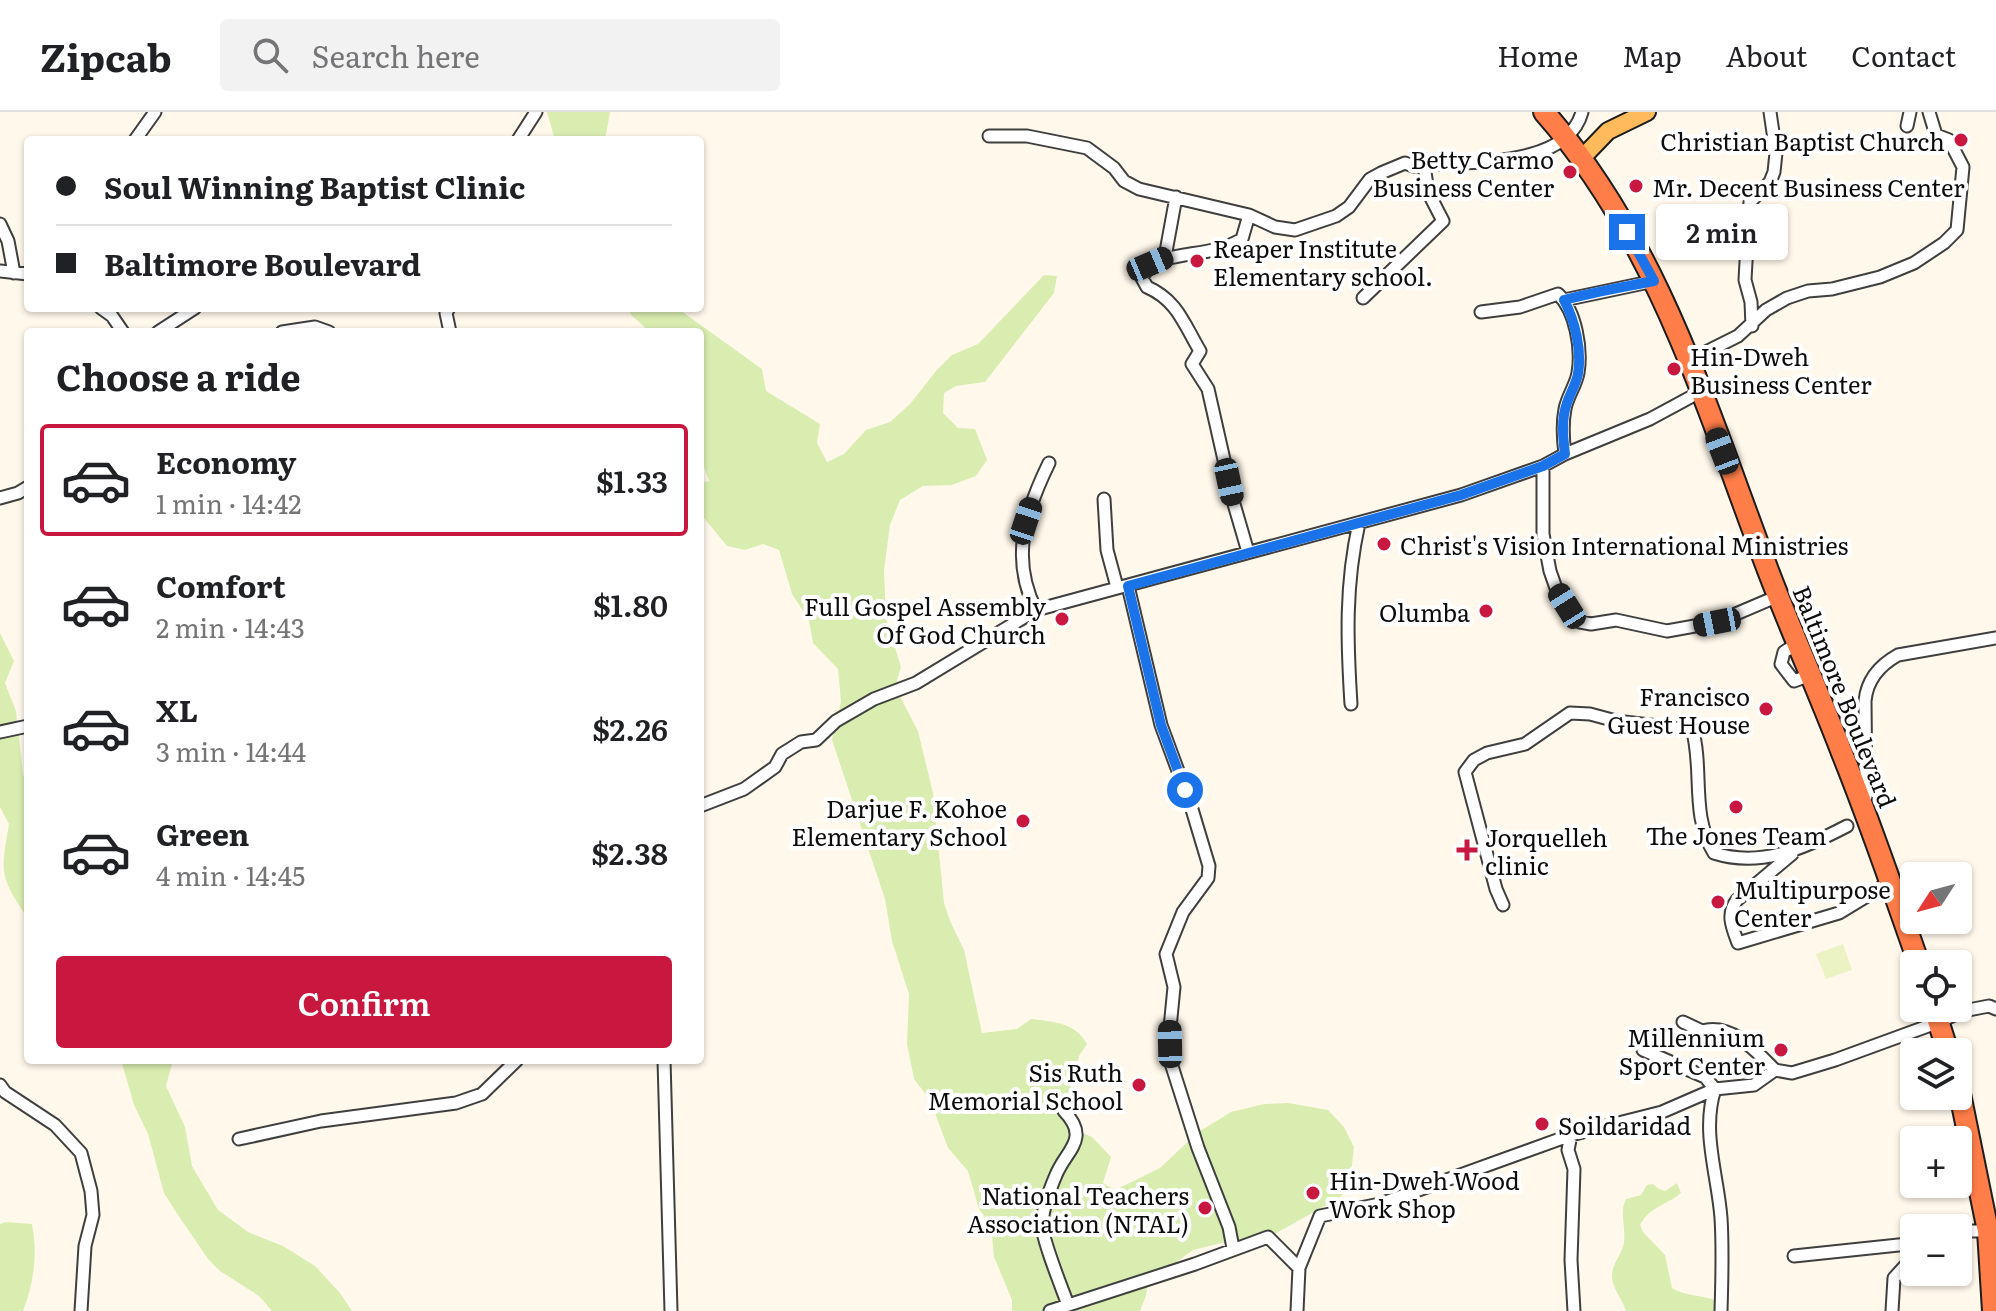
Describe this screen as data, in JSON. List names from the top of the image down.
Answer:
{
  "streets": {
    "highway": ["Baltimore Boulevard"]
  },
  "places": {
    "other": [
      "Christian Baptist Church",
      "Betty Carmo Business Center",
      "Mr. Decent Business Center",
      "Reaper Institute Elementary school.",
      "Hin-Dweh Business Center",
      "Christ's Vision International Ministries",
      "Olumba",
      "Full Gospel Assembly Of God Church",
      "Francisco Guest House",
      "The Jones Team",
      "Darjue F. Kohoe Elementary School",
      "Multipurpose Center",
      "Millennium Sport Center",
      "Sis Ruth Memorial School",
      "Soildaridad",
      "Hin-Dweh Wood Work Shop",
      "National Teachers Association (NTAL)"
    ],
    "health": ["Jorquelleh clinic"]
  },
  "north": "bottom left",
  "page": {
    "header": "Zipcab",
    "search": "Search here",
    "nav": [
      "Home",
      "Map",
      "About",
      "Contact"
    ],
    "banner": ["Soul Winning Baptist Clinic", "Baltimore Boulevard"],
    "bubble": "2 min",
    "heading": "Choose a ride",
    "list": [
      {
        "name": "Economy",
        "note": "1 min · 14:42",
        "value": "$1.33"
      },
      {
        "name": "Comfort",
        "note": "2 min · 14:43",
        "value": "$1.80"
      },
      {
        "name": "XL",
        "note": "3 min · 14:44",
        "value": "$2.26"
      },
      {
        "name": "Green",
        "note": "4 min · 14:45",
        "value": "$2.38"
      }
    ],
    "map_buttons": ["+", "−"],
    "buttons": "Confirm"
  }
}
